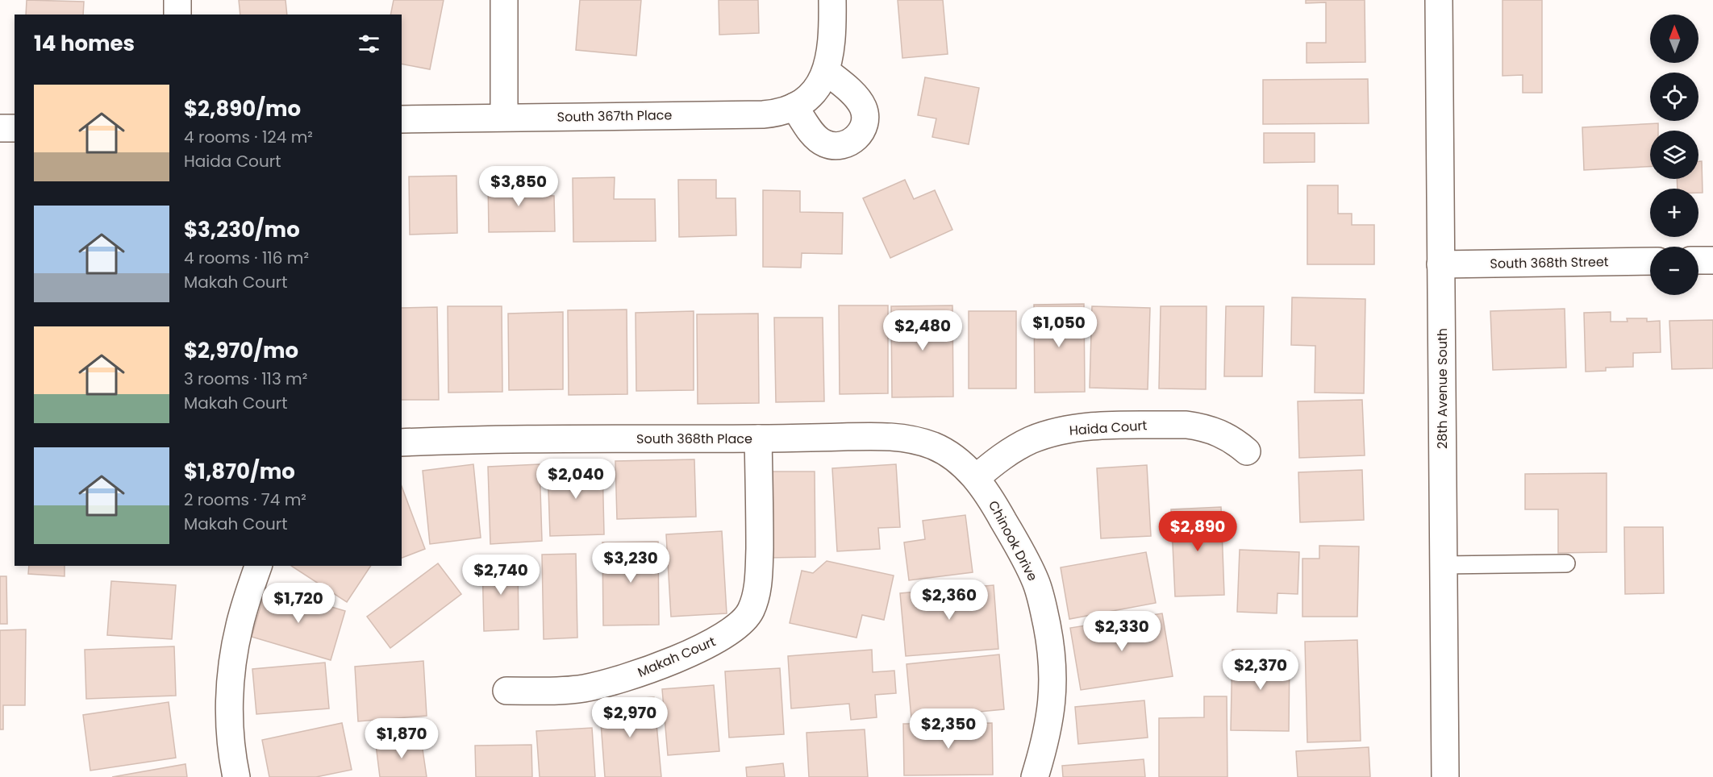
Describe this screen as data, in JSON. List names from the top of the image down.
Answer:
{
  "streets": {
    "street": [
      "South 367th Place",
      "South 368th Street",
      "28th Avenue South",
      "Haida Court",
      "South 368th Place",
      "Chinook Drive",
      "Makah Court"
    ]
  },
  "crossings": [
    ["South 368th Street", "28th Avenue South"],
    ["Haida Court", "South 368th Place"],
    ["Haida Court", "Chinook Drive"],
    ["South 368th Place", "Chinook Drive"],
    ["South 368th Place", "Makah Court"]
  ],
  "north": "top",
  "page": {
    "map_buttons": ["+", "−"],
    "heading": "14 homes",
    "list": [
      {
        "name": "$2,890/mo",
        "note": "4 rooms · 124 m² · Haida Court"
      },
      {
        "name": "$3,230/mo",
        "note": "4 rooms · 116 m² · Makah Court"
      },
      {
        "name": "$2,970/mo",
        "note": "3 rooms · 113 m² · Makah Court"
      },
      {
        "name": "$1,870/mo",
        "note": "2 rooms · 74 m² · Makah Court"
      }
    ],
    "price": [
      "$3,850",
      "$1,050",
      "$2,480",
      "$2,040",
      "$2,890",
      "$3,230",
      "$2,740",
      "$2,360",
      "$1,720",
      "$2,330",
      "$2,370",
      "$2,970",
      "$2,350",
      "$1,870"
    ]
  }
}
